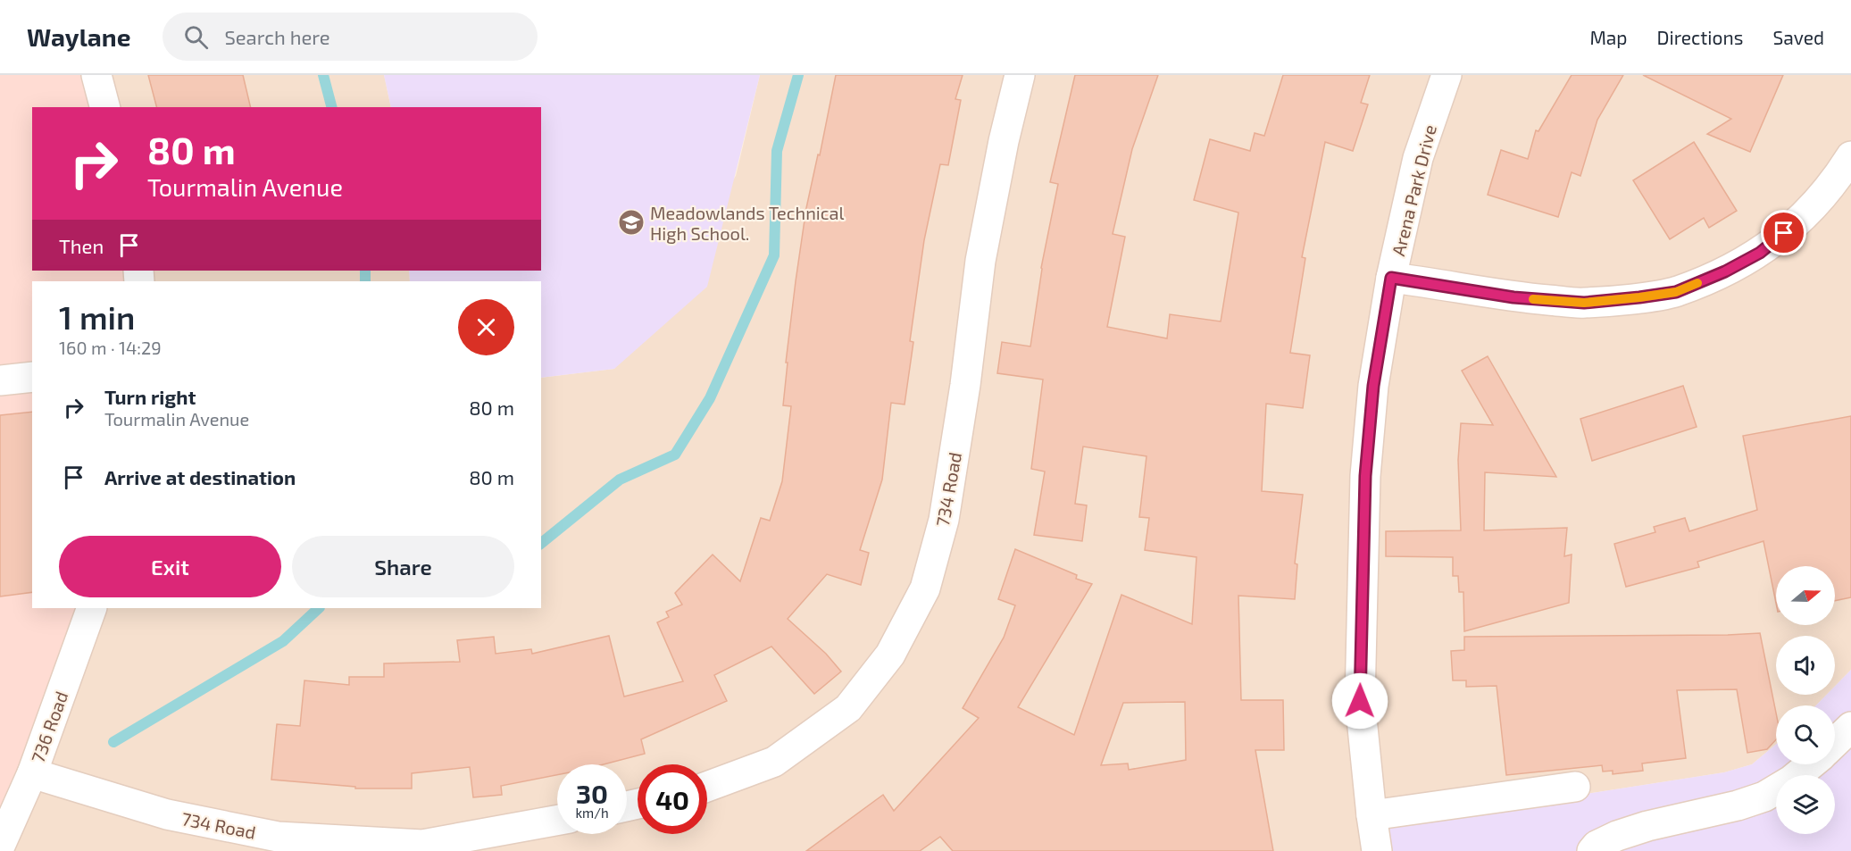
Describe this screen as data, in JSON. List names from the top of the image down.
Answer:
{
  "streets": {
    "street": ["Arena Park Drive", "734 Road", "736 Road"]
  },
  "crossings": [
    ["734 Road", "736 Road"]
  ],
  "places": {
    "school or university": ["Meadowlands Technical High School."]
  },
  "north": "right",
  "page": {
    "header": "Waylane",
    "search": "Search here",
    "nav": ["Map", "Directions", "Saved"],
    "turn": ["80 m", "Tourmalin Avenue"],
    "then": "Then",
    "heading": ["1 min", "160 m · 14:29"],
    "list": [
      {
        "name": "Turn right",
        "note": "Tourmalin Avenue",
        "value": "80 m"
      },
      {
        "name": "Arrive at destination",
        "value": "80 m"
      }
    ],
    "buttons": ["Exit", "Share"],
    "speed": "30 km/h",
    "limit": "40"
  }
}
